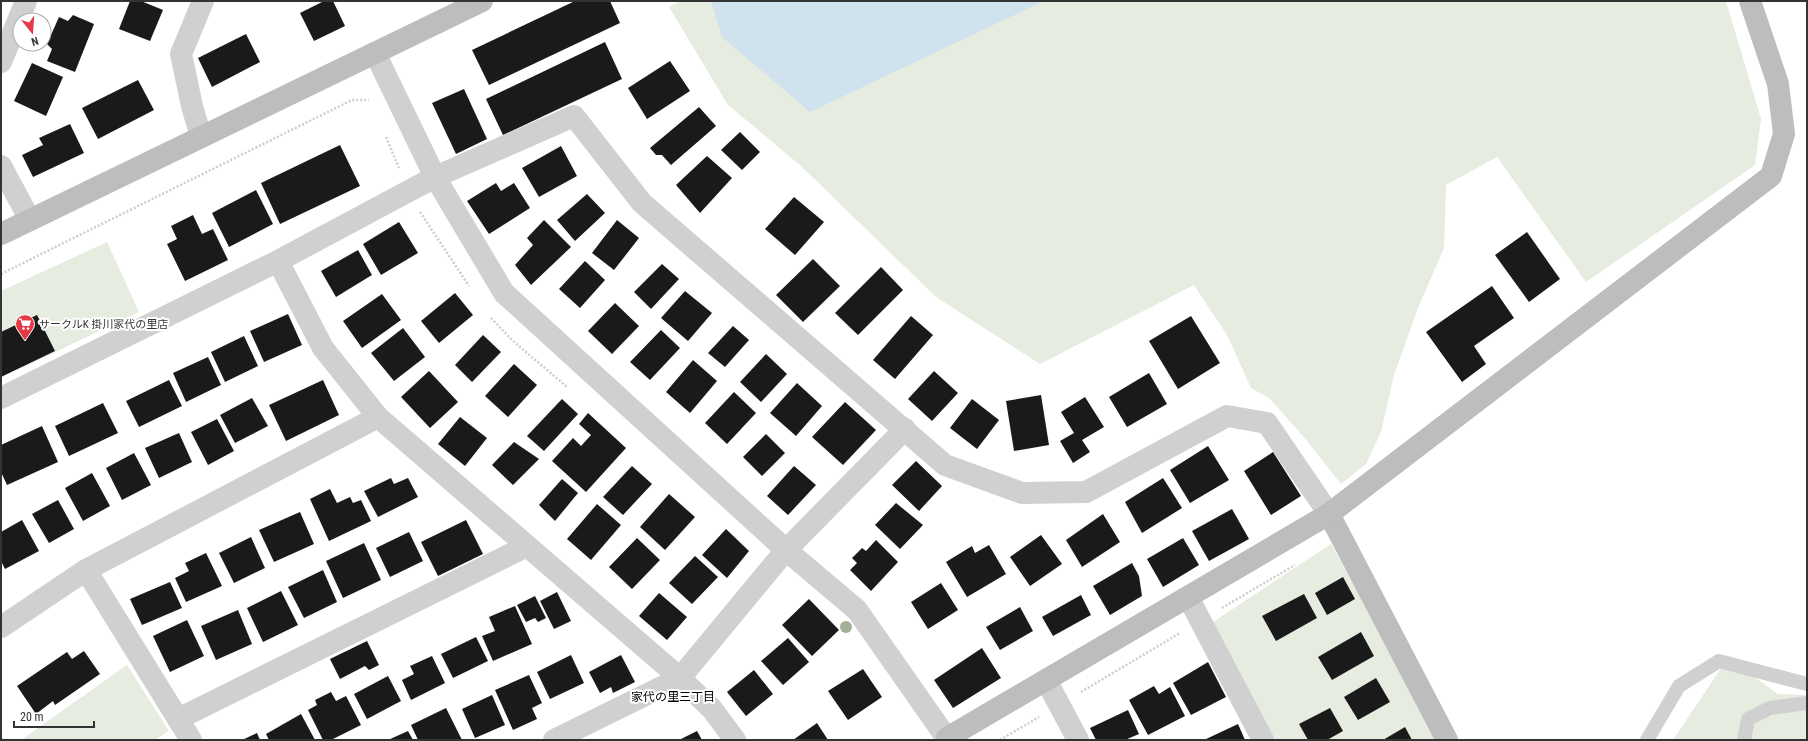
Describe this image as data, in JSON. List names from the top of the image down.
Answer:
{
  "districts": ["家代の里三丁目"],
  "places": {
    "supermarket": ["サークルK 掛川家代の里店"]
  },
  "scale_bar": "20 m",
  "north": "bottom"
}
